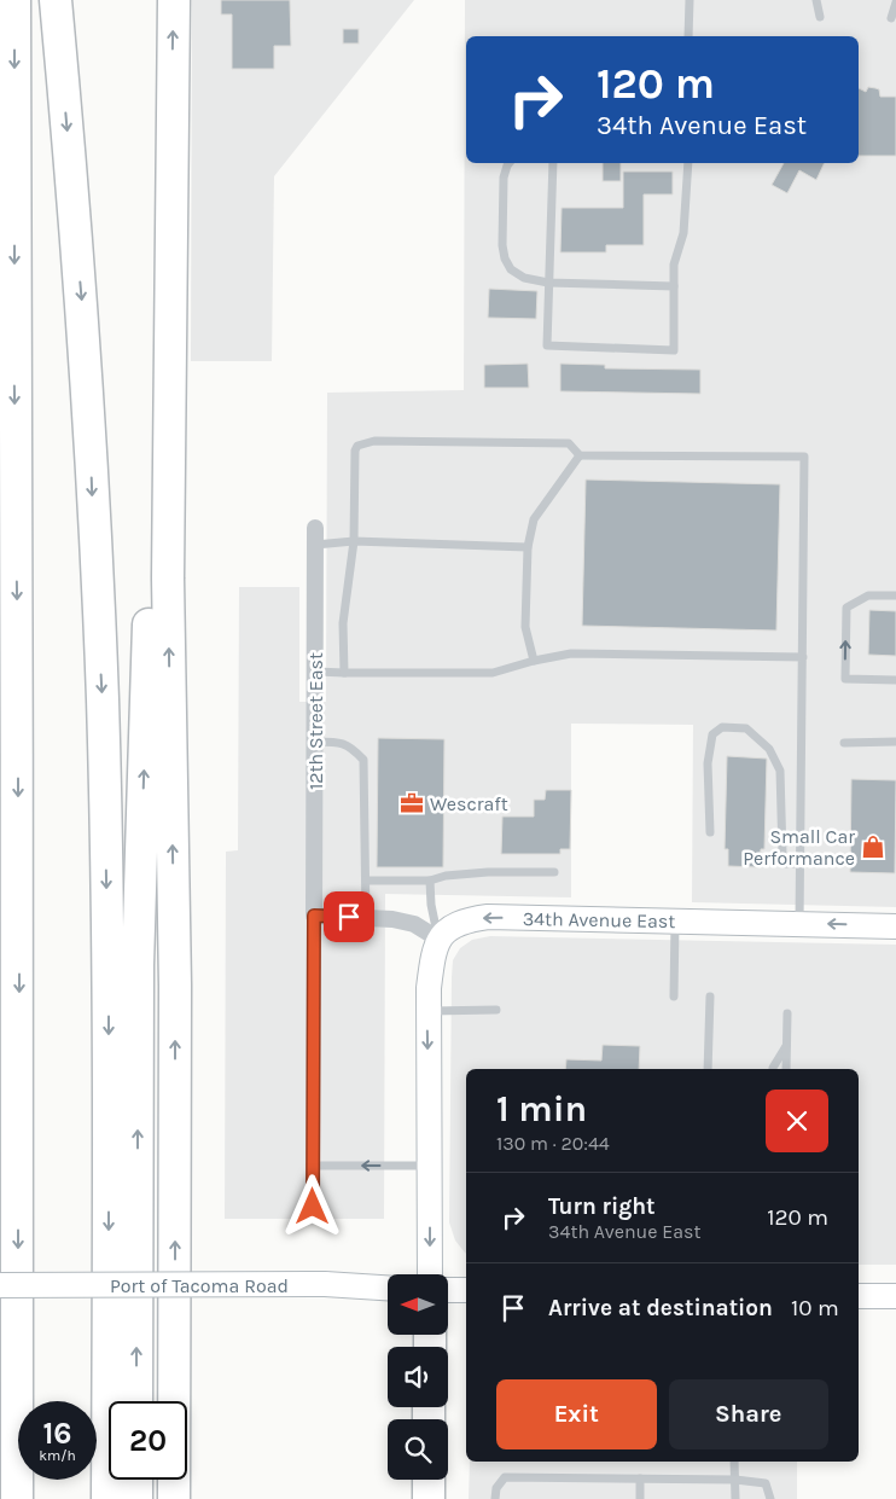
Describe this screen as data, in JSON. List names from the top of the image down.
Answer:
{
  "streets": {
    "street": ["12th Street East", "34th Avenue East", "Port of Tacoma Road"]
  },
  "one_way": ["34th Avenue East"],
  "places": {
    "office": ["Wescraft"],
    "shop": ["Small Car Performance"]
  },
  "north": "left",
  "page": {
    "turn": ["120 m", "34th Avenue East"],
    "heading": ["1 min", "130 m · 20:44"],
    "list": [
      {
        "name": "Turn right",
        "note": "34th Avenue East",
        "value": "120 m"
      },
      {
        "name": "Arrive at destination",
        "value": "10 m"
      }
    ],
    "buttons": ["Exit", "Share"],
    "speed": "16 km/h",
    "limit": "20"
  }
}
